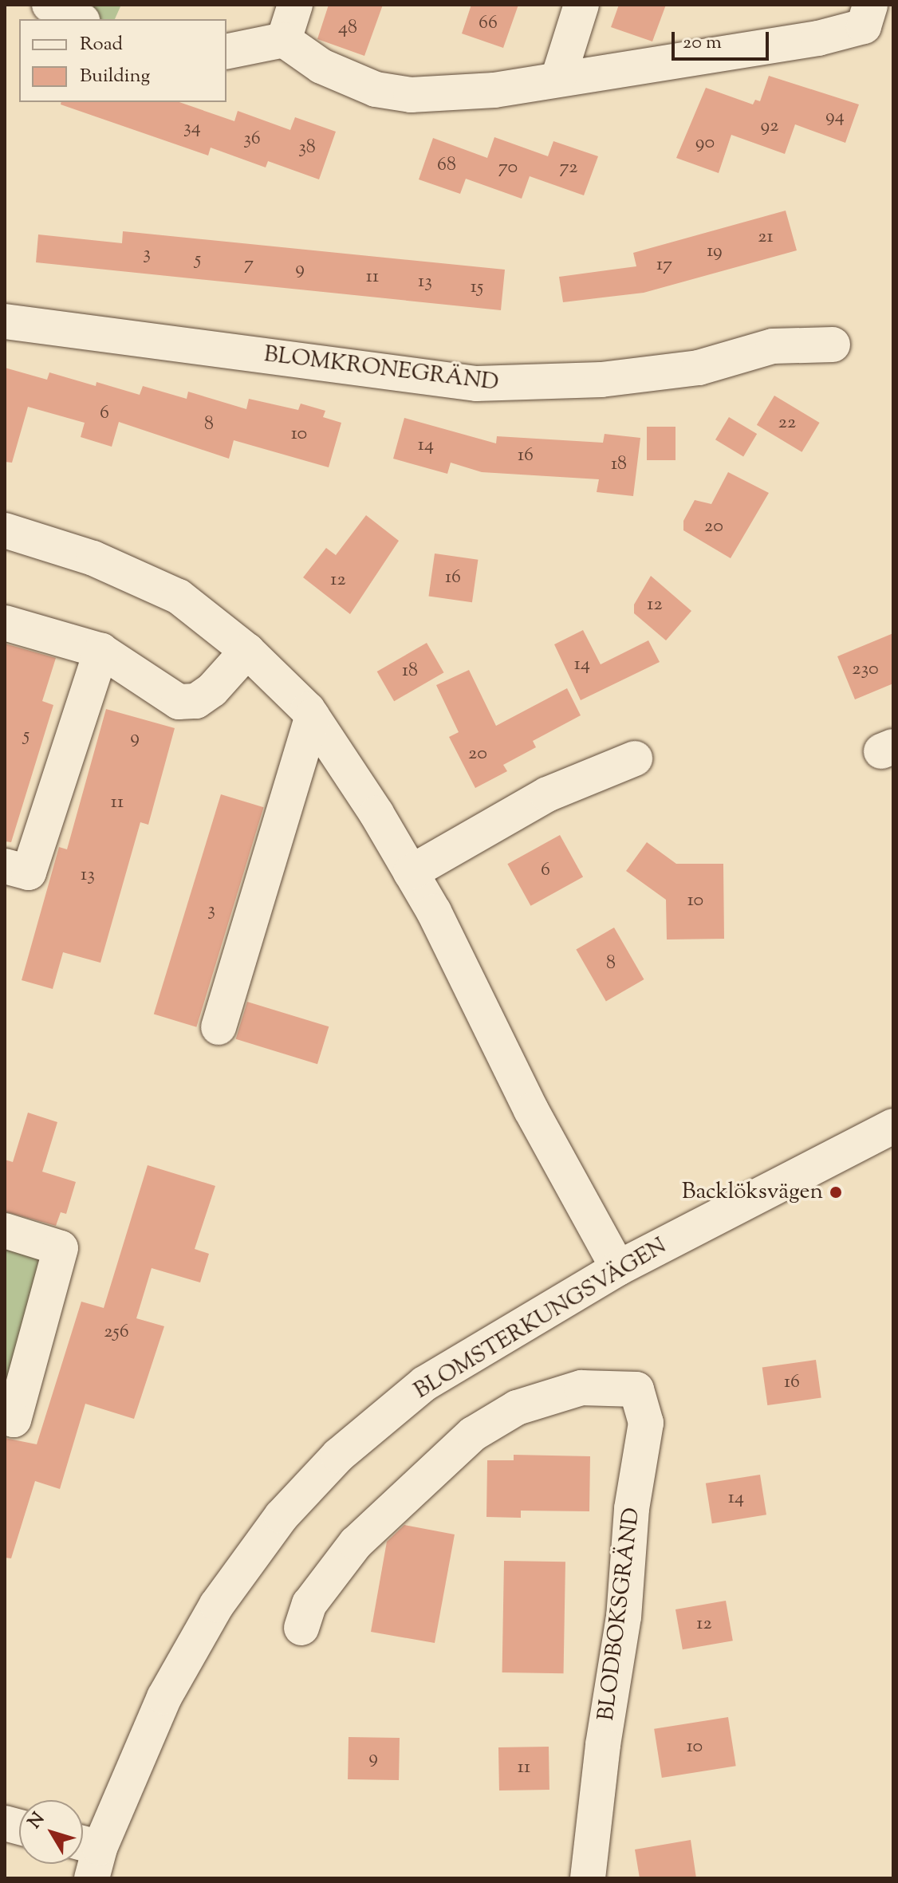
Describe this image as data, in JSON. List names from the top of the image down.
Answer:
{
  "streets": {
    "street": ["BLOMKRONEGRÄND", "BLOMSTERKUNGSVÄGEN", "BLODBOKSGRÄND"]
  },
  "places": ["Backlöksvägen"],
  "house_numbers": [
    "66",
    "48",
    "94",
    "92",
    "34",
    "36",
    "90",
    "38",
    "68",
    "70",
    "72",
    "21",
    "19",
    "3",
    "5",
    "7",
    "17",
    "9",
    "11",
    "13",
    "15",
    "6",
    "22",
    "8",
    "10",
    "14",
    "16",
    "18",
    "20",
    "16",
    "12",
    "12",
    "14",
    "230",
    "18",
    "5",
    "9",
    "20",
    "11",
    "6",
    "13",
    "10",
    "3",
    "8",
    "256",
    "16",
    "14",
    "12",
    "10",
    "9",
    "11"
  ],
  "legend": ["Road", "Building"],
  "scale_bar": "20 m",
  "north": "top left"
}
